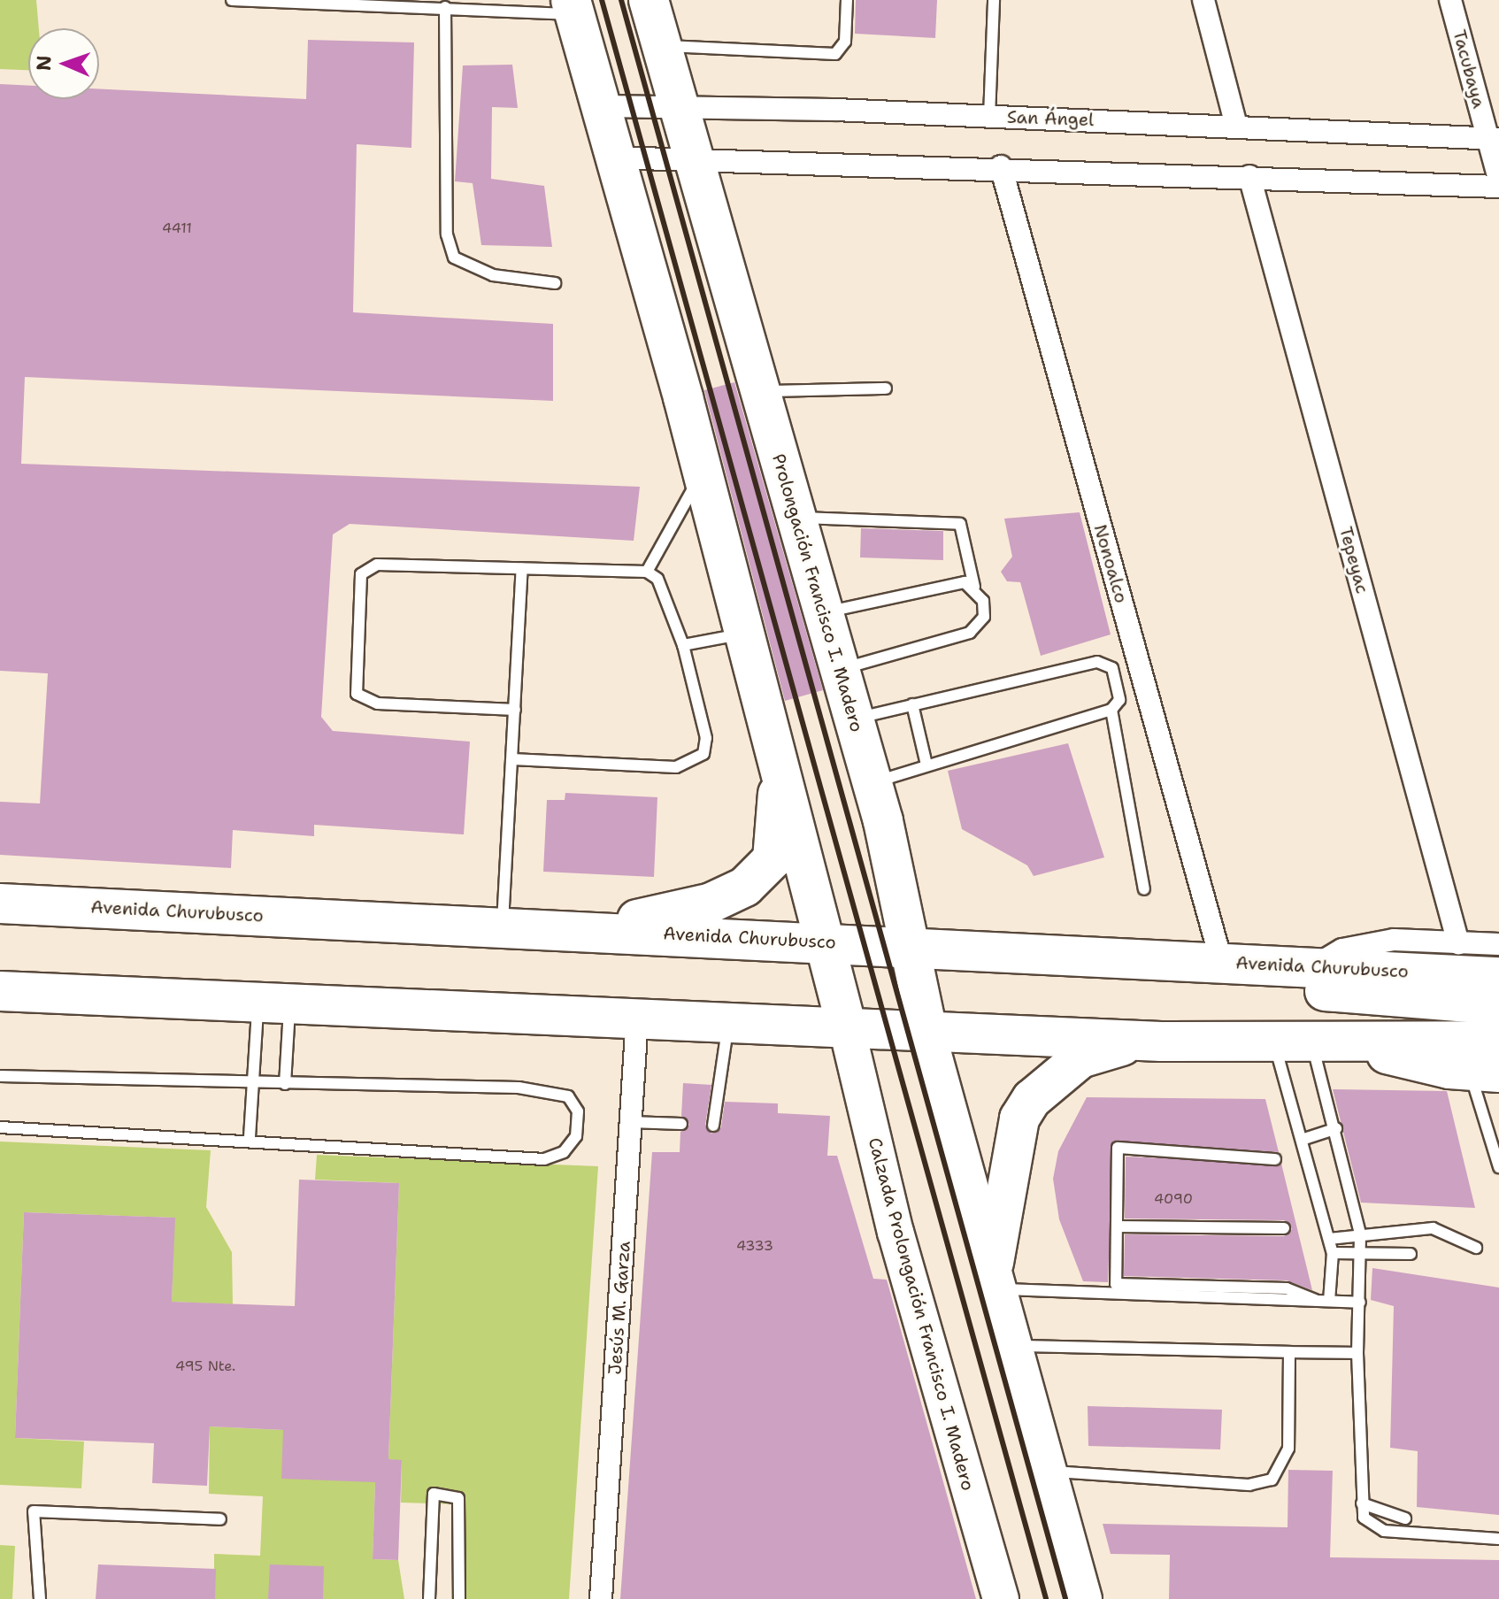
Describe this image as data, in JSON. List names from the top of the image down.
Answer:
{
  "streets": {
    "highway": ["Prolongación Francisco I. Madero", "Avenida Churubusco"],
    "main road": ["Calzada Prolongación Francisco I. Madero"],
    "street": [
      "Tacubaya",
      "San Ángel",
      "Tepeyac",
      "Nonoalco",
      "Jesús M. Garza"
    ]
  },
  "crossings": [
    ["Tacubaya", "San Ángel"],
    ["San Ángel", "Prolongación Francisco I. Madero"],
    ["Nonoalco", "Avenida Churubusco"],
    ["Prolongación Francisco I. Madero", "Avenida Churubusco"]
  ],
  "house_numbers": [
    "4411",
    "4090",
    "4333",
    "495 Nte."
  ],
  "north": "left"
}
